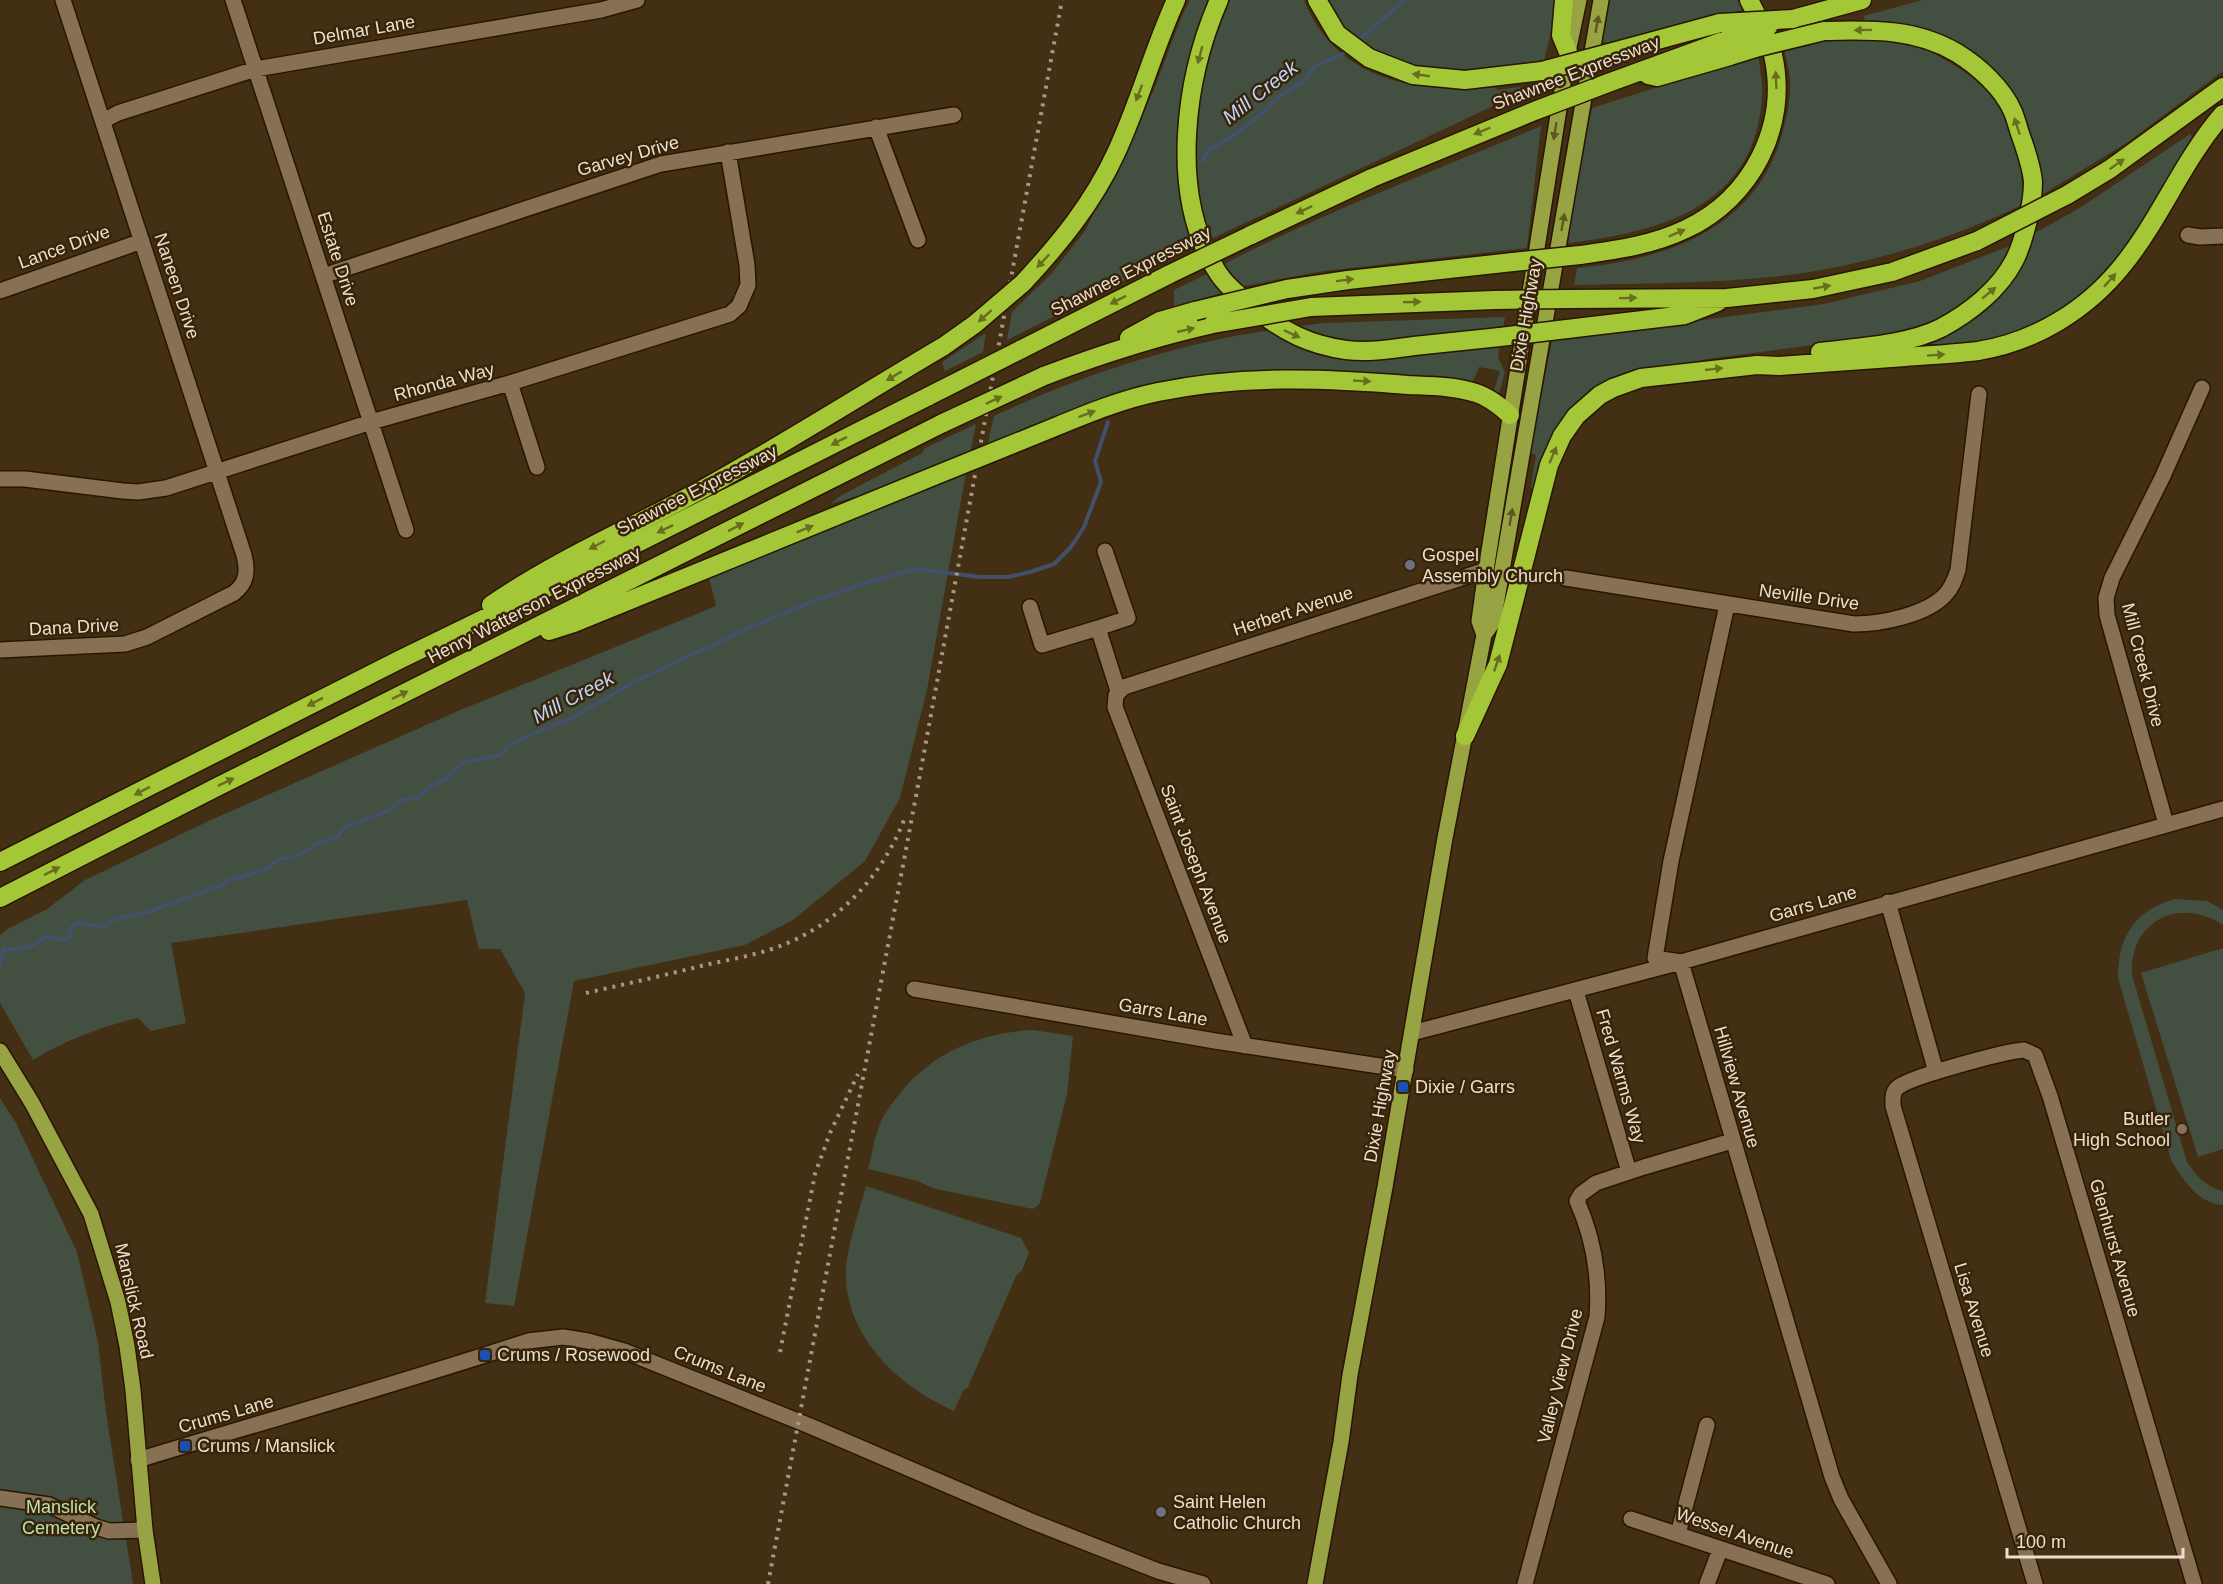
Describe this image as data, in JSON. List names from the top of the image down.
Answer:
{
  "streets": {
    "highway": ["Shawnee Expressway", "Henry Watterson Expressway"],
    "main road": ["Dixie Highway", "Manslick Road"],
    "street": [
      "Delmar Lane",
      "Garvey Drive",
      "Lance Drive",
      "Estate Drive",
      "Naneen Drive",
      "Rhonda Way",
      "Neville Drive",
      "Herbert Avenue",
      "Dana Drive",
      "Mill Creek Drive",
      "Saint Joseph Avenue",
      "Garrs Lane",
      "Fred Warms Way",
      "Hillview Avenue",
      "Glenhurst Avenue",
      "Lisa Avenue",
      "Crums Lane",
      "Valley View Drive",
      "Wessel Avenue"
    ]
  },
  "crossings": [
    ["Delmar Lane", "Estate Drive"],
    ["Delmar Lane", "Naneen Drive"],
    ["Shawnee Expressway", "Henry Watterson Expressway"],
    ["Garvey Drive", "Estate Drive"],
    ["Garvey Drive", "Rhonda Way"],
    ["Lance Drive", "Naneen Drive"],
    ["Estate Drive", "Rhonda Way"],
    ["Naneen Drive", "Rhonda Way"],
    ["Naneen Drive", "Dana Drive"],
    ["Dixie Highway", "Herbert Avenue"],
    ["Dixie Highway", "Garrs Lane"],
    ["Herbert Avenue", "Saint Joseph Avenue"],
    ["Mill Creek Drive", "Garrs Lane"],
    ["Saint Joseph Avenue", "Garrs Lane"],
    ["Garrs Lane", "Fred Warms Way"],
    ["Garrs Lane", "Hillview Avenue"],
    ["Fred Warms Way", "Valley View Drive"],
    ["Hillview Avenue", "Valley View Drive"],
    ["Glenhurst Avenue", "Lisa Avenue"],
    ["Manslick Road", "Crums Lane"]
  ],
  "water": ["Mill Creek"],
  "parks": ["Manslick Cemetery"],
  "places": {
    "other": ["Gospel Assembly Church", "Butler High School", "Saint Helen Catholic Church"],
    "transit": ["Dixie / Garrs", "Crums / Rosewood", "Crums / Manslick"]
  },
  "scale_bar": "100 m"
}
